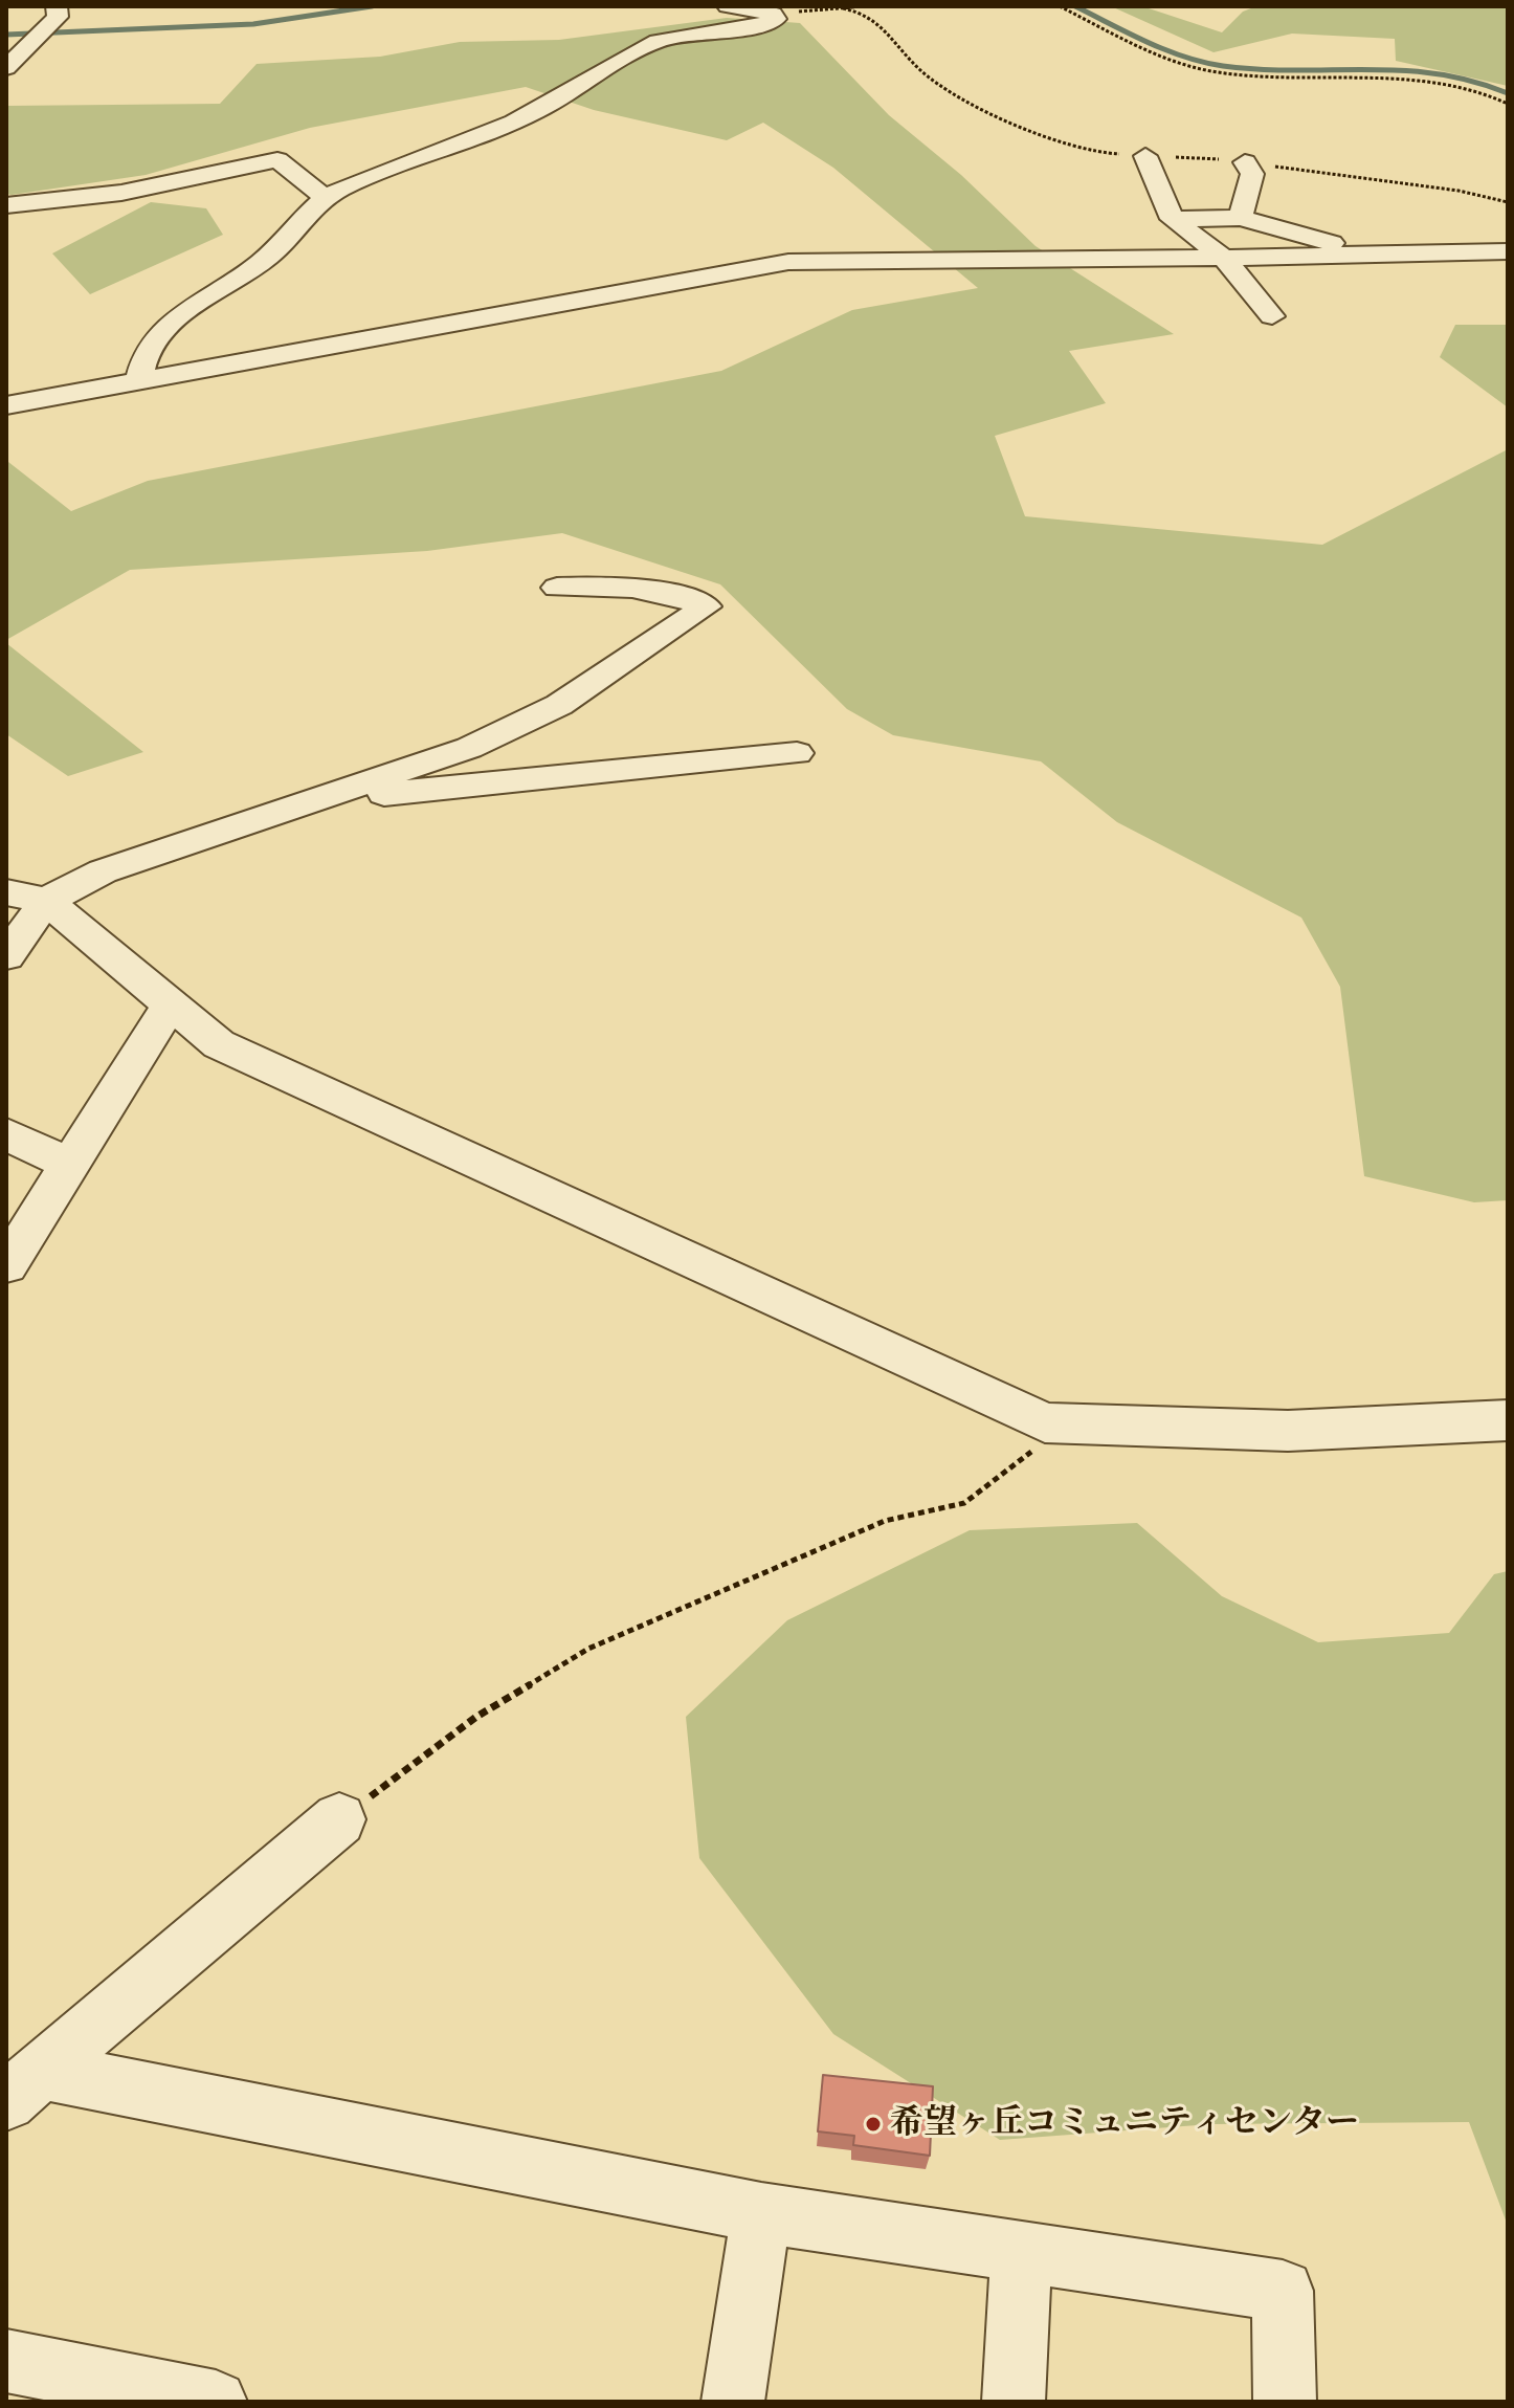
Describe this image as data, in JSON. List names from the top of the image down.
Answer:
{
  "places": ["希望ヶ丘コミュニティセンター"]
}
